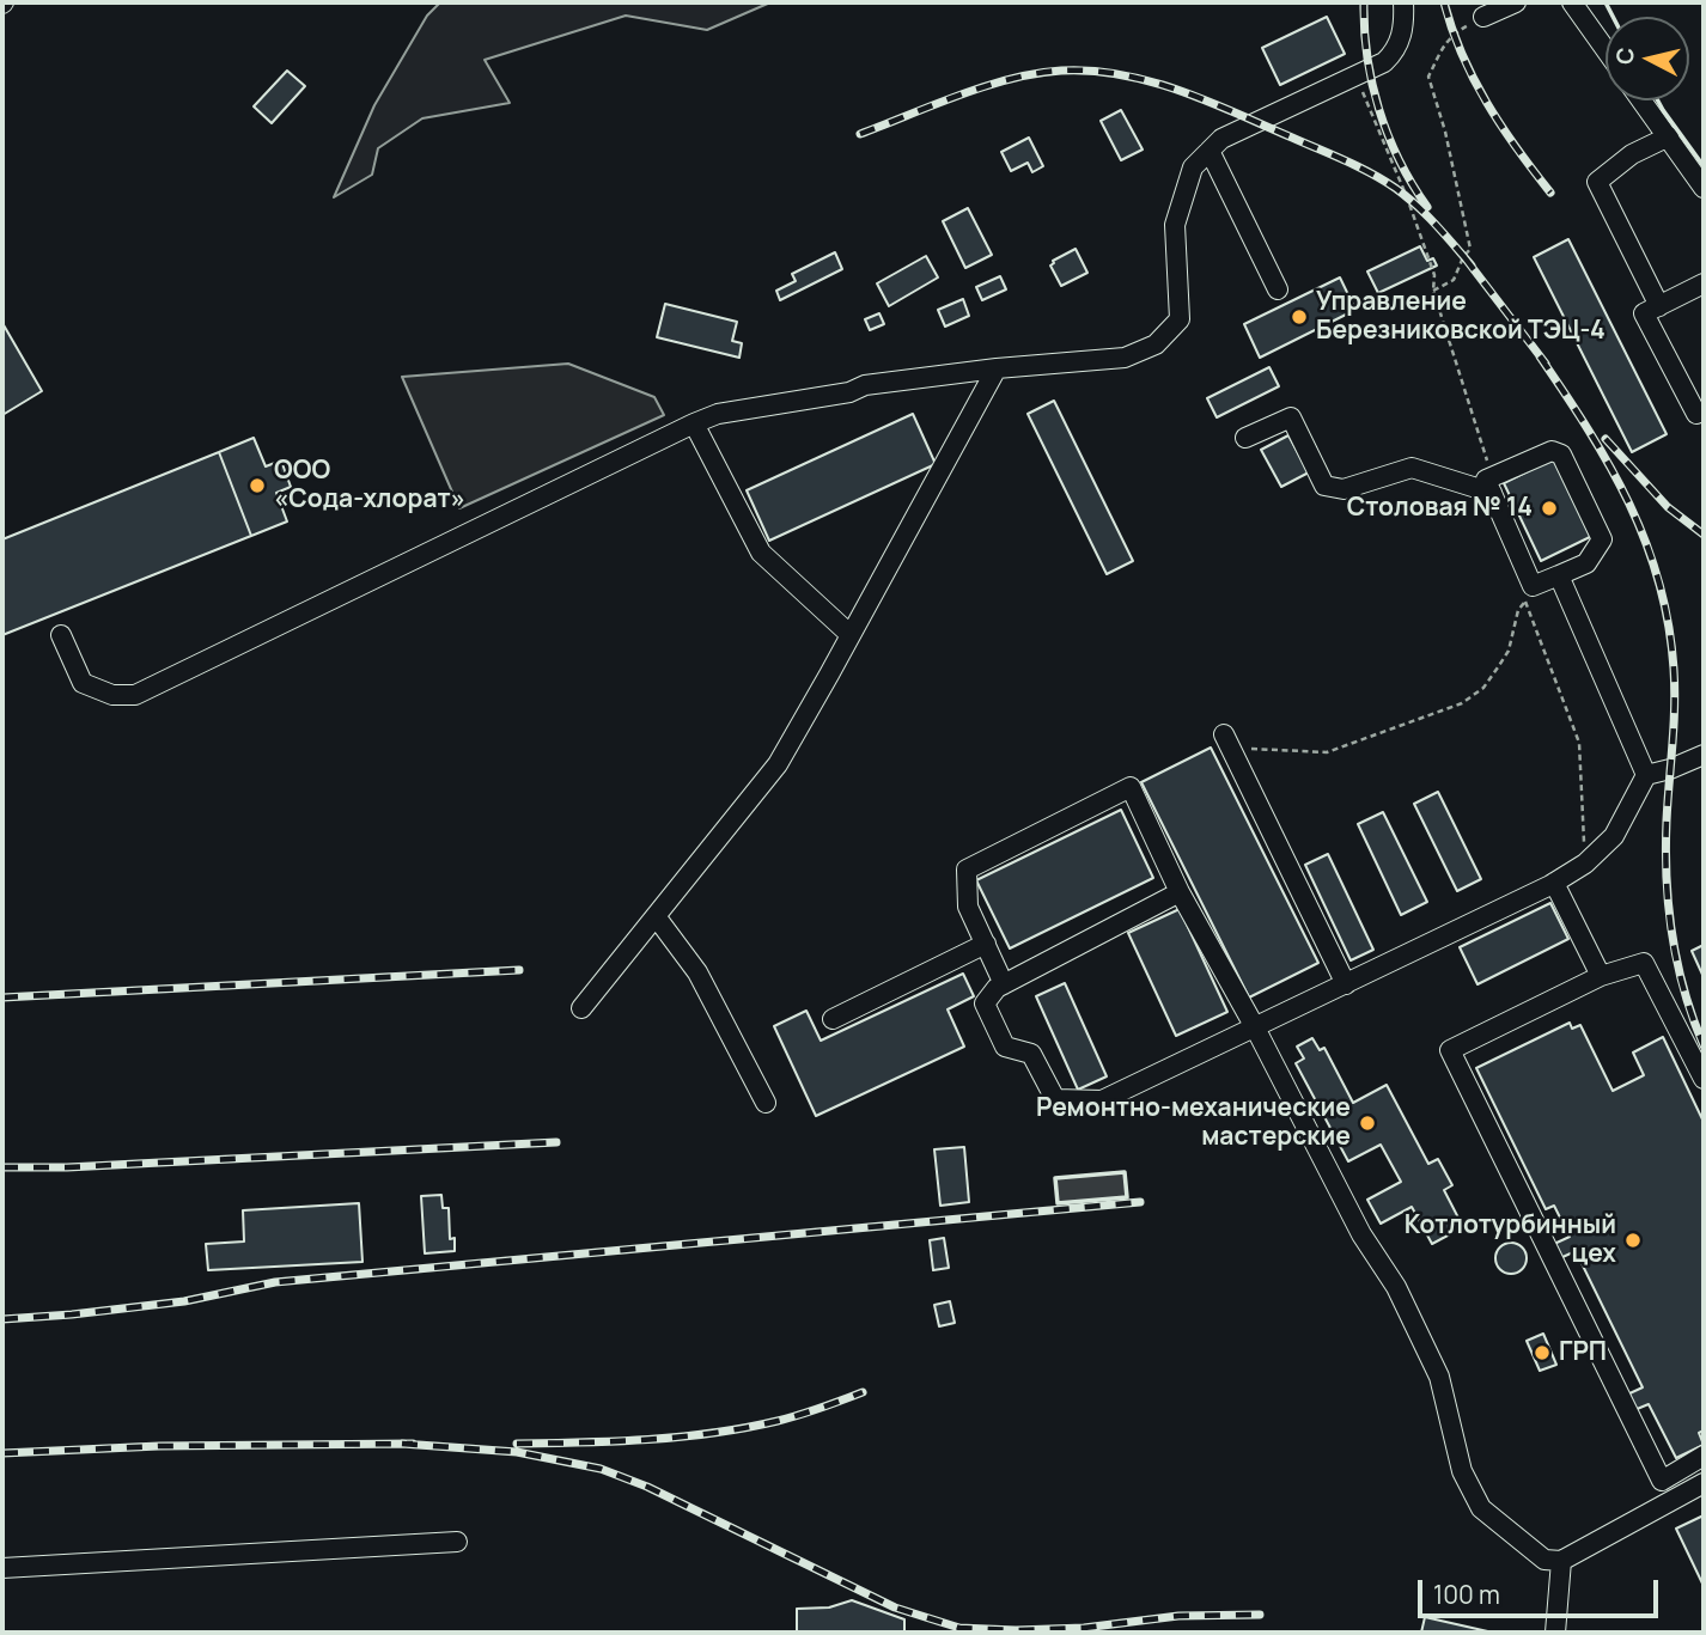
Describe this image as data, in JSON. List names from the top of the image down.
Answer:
{
  "places": [
    "Управление Березниковской ТЭЦ-4",
    "ООО «Сода-хлорат»",
    "Cтоловая № 14",
    "Ремонтно-механические мастерские",
    "Котлотурбинный цех",
    "ГРП"
  ],
  "scale_bar": "100 m",
  "north": "left"
}
